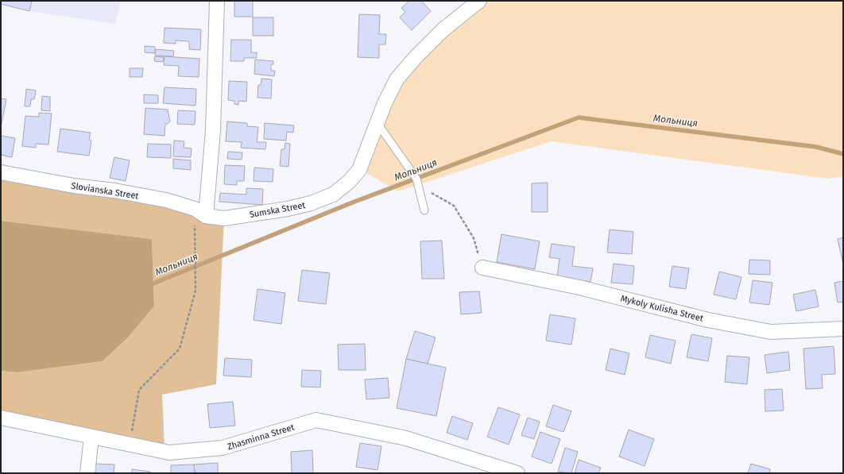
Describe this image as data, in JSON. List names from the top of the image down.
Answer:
{
  "streets": {
    "street": [
      "Slovianska Street",
      "Sumska Street",
      "Mykoly Kulisha Street",
      "Zhasminna Street"
    ]
  },
  "crossings": [
    ["Slovianska Street", "Sumska Street"]
  ],
  "water": ["Мольниця"]
}
